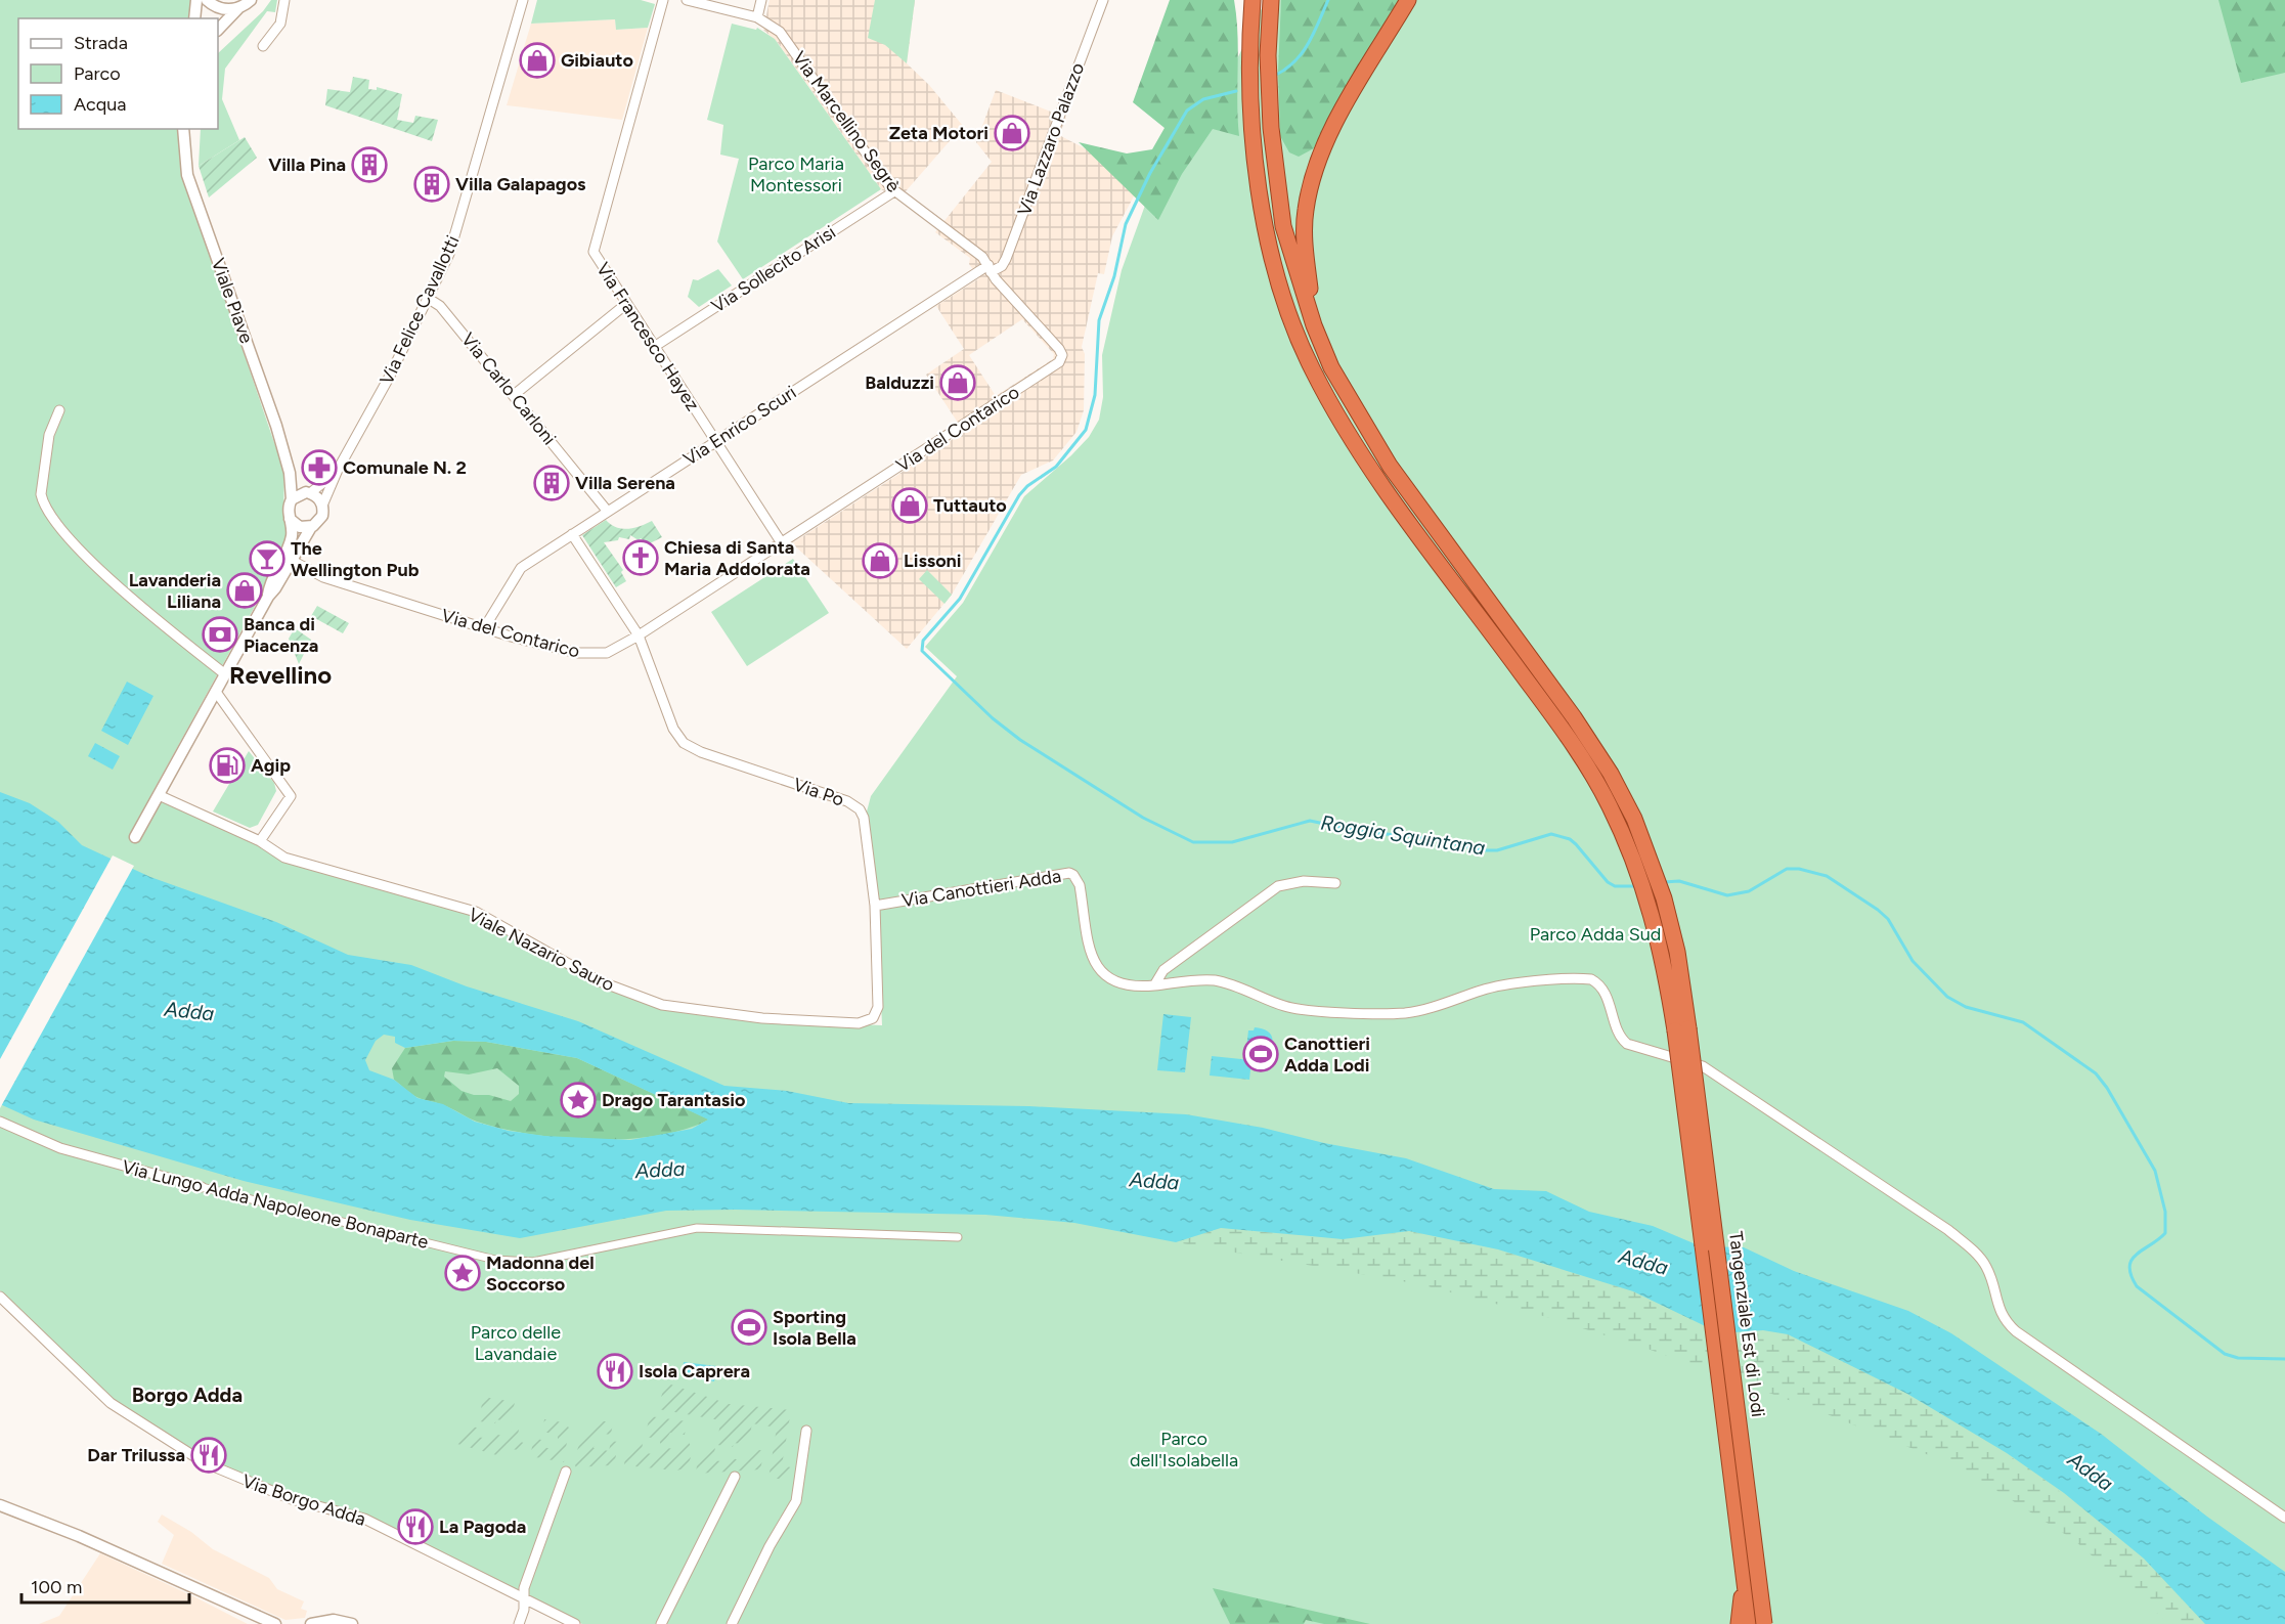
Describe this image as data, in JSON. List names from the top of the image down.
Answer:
{
  "streets": {
    "highway": ["Tangenziale Est di Lodi"],
    "street": [
      "Via Marcellino Segrè",
      "Via Lazzaro Palazzo",
      "Via Sollecito Arisi",
      "Viale Piave",
      "Via Felice Cavallotti",
      "Via Francesco Hayez",
      "Via Carlo Carloni",
      "Via Enrico Scuri",
      "Via del Contarico",
      "Via Po",
      "Via Canottieri Adda",
      "Viale Nazario Sauro",
      "Via Lungo Adda Napoleone Bonaparte",
      "Via Borgo Adda"
    ]
  },
  "crossings": [
    ["Via Marcellino Segrè", "Via Lazzaro Palazzo"],
    ["Via Marcellino Segrè", "Via Sollecito Arisi"],
    ["Via Marcellino Segrè", "Via Enrico Scuri"],
    ["Via Marcellino Segrè", "Via del Contarico"],
    ["Via Lazzaro Palazzo", "Via Enrico Scuri"],
    ["Via Sollecito Arisi", "Via Francesco Hayez"],
    ["Viale Piave", "Via Felice Cavallotti"],
    ["Via Felice Cavallotti", "Via Carlo Carloni"],
    ["Via Francesco Hayez", "Via Enrico Scuri"],
    ["Via Francesco Hayez", "Via del Contarico"],
    ["Via Carlo Carloni", "Via Enrico Scuri"],
    ["Via Enrico Scuri", "Via del Contarico"],
    ["Via del Contarico", "Via Po"],
    ["Via Po", "Via Canottieri Adda"],
    ["Via Po", "Viale Nazario Sauro"]
  ],
  "districts": ["Revellino", "Borgo Adda"],
  "water": ["Roggia Squintana", "Adda"],
  "parks": [
    "Parco Maria Montessori",
    "Parco Adda Sud",
    "Parco delle Lavandaie",
    "Parco dell'Isolabella"
  ],
  "places": {
    "shop": [
      "Gibiauto",
      "Zeta Motori",
      "Balduzzi",
      "Tuttauto",
      "Lissoni",
      "Lavanderia Liliana"
    ],
    "building": ["Villa Pina", "Villa Galapagos", "Villa Serena"],
    "pharmacy": ["Comunale N. 2"],
    "church": ["Chiesa di Santa Maria Addolorata"],
    "bar": ["The Wellington Pub"],
    "bank": ["Banca di Piacenza"],
    "fuel station": ["Agip"],
    "sports": ["Canottieri Adda Lodi", "Sporting Isola Bella"],
    "place": ["Drago Tarantasio", "Madonna del Soccorso"],
    "restaurant": ["Isola Caprera", "Dar Trilussa", "La Pagoda"]
  },
  "legend": ["Strada", "Parco", "Acqua"],
  "scale_bar": "100 m"
}
